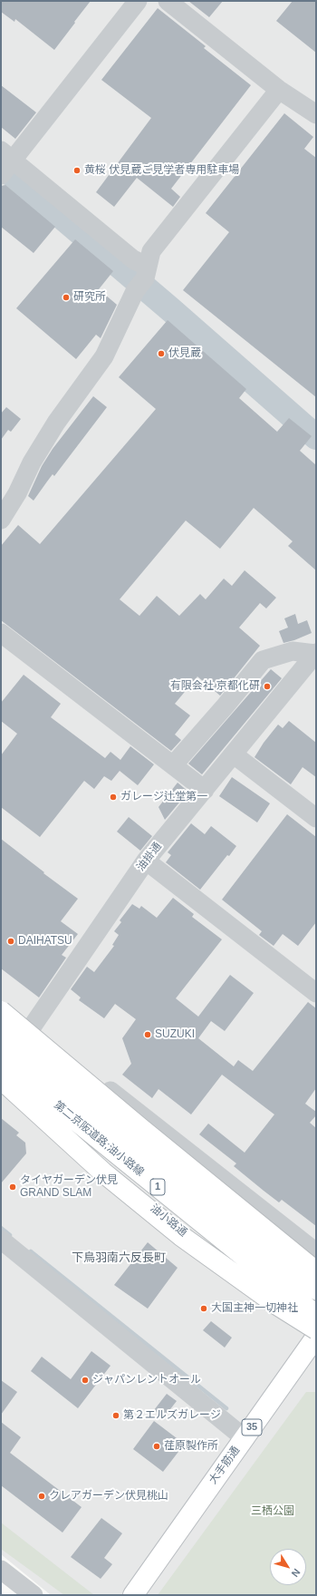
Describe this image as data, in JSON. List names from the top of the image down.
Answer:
{
  "streets": {
    "main road": [
      "第二京阪道路;油小路線",
      "1",
      "35",
      "大手筋通"
    ],
    "street": ["油掛通", "油小路通"]
  },
  "crossings": [
    ["油小路通", "大手筋通"]
  ],
  "districts": ["下鳥羽南六反長町"],
  "parks": ["三栖公園"],
  "places": [
    "黄桜 伏見蔵ご見学者専用駐車場",
    "研究所",
    "伏見蔵",
    "有限会社 京都化研",
    "ガレージ辻堂第一",
    "DAIHATSU",
    "SUZUKI",
    "タイヤガーデン伏見 GRAND SLAM",
    "大国主神一切神社",
    "ジャパンレントオール",
    "第２エルズガレージ",
    "荏原製作所",
    "クレアガーデン伏見桃山"
  ],
  "north": "bottom right"
}
